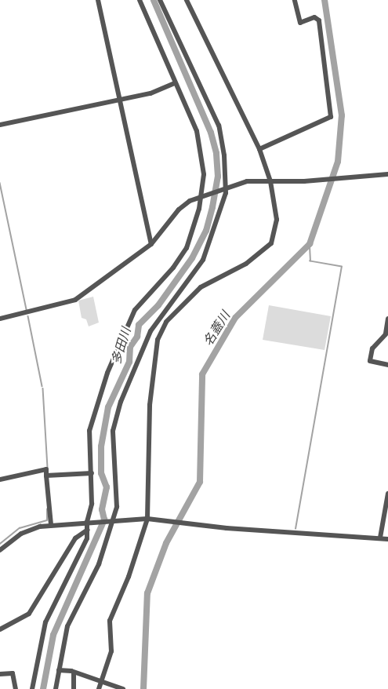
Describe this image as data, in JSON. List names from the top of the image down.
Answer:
{
  "water": ["名蓋川", "多田川"]
}
